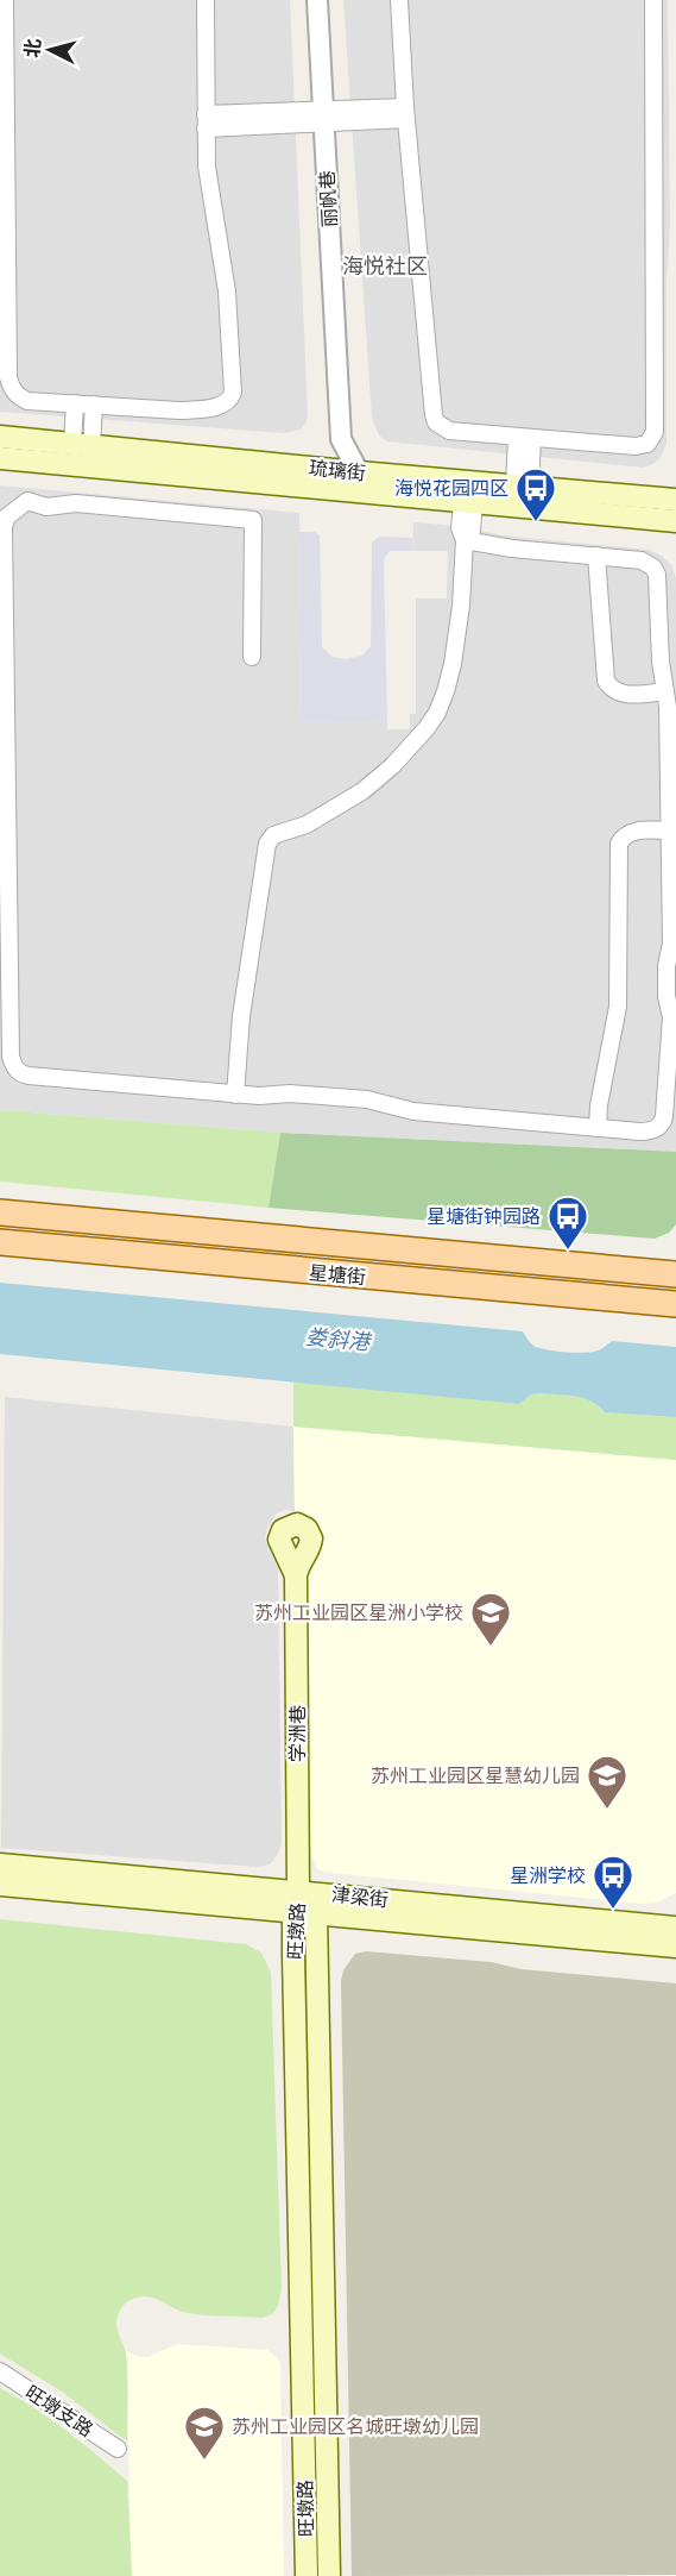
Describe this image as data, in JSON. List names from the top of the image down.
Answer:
{
  "streets": {
    "main road": [
      "琉璃街",
      "星塘街",
      "学洲巷",
      "津梁街",
      "旺墩路"
    ],
    "street": ["丽帆巷", "旺墩支路"]
  },
  "crossings": [
    ["丽帆巷", "琉璃街"],
    ["学洲巷", "津梁街"],
    ["学洲巷", "旺墩路"],
    ["津梁街", "旺墩路"]
  ],
  "districts": ["海悦社区"],
  "water": ["娄斜港"],
  "places": {
    "bus stop": ["海悦花园四区", "星塘街钟园路", "星洲学校"],
    "school or university": ["苏州工业园区星洲小学校", "苏州工业园区星慧幼儿园", "苏州工业园区名城旺墩幼儿园"]
  },
  "north": "left"
}
